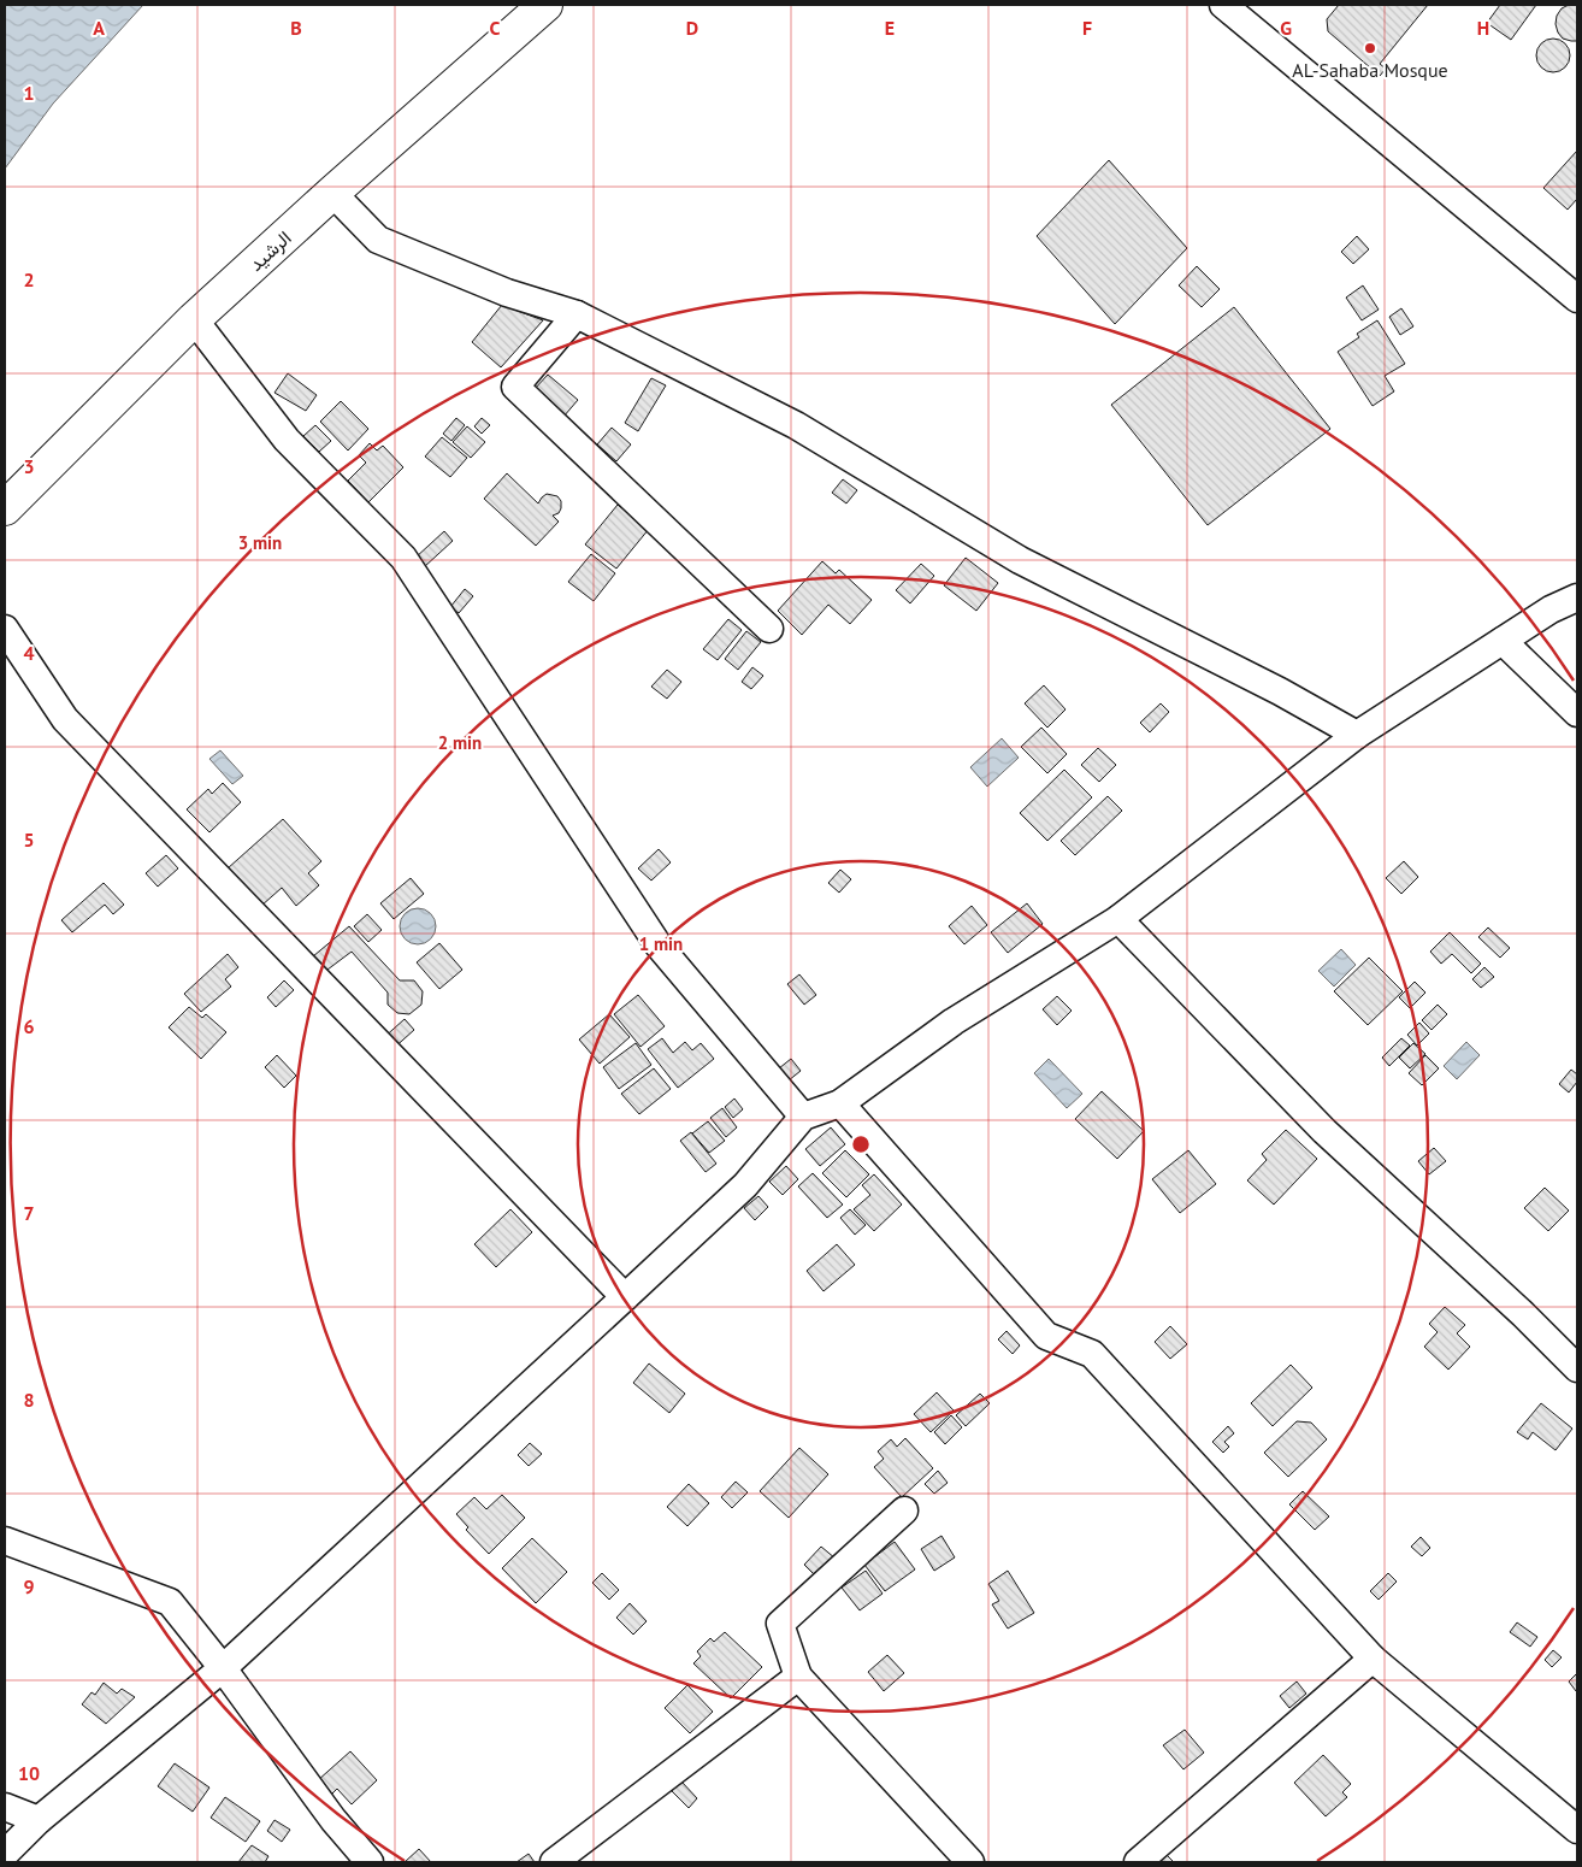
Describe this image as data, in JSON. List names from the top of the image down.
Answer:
{
  "streets": {
    "main road": ["الرشيد"]
  },
  "places": ["AL-Sahaba Mosque"],
  "grid": {
    "columns": [
      "A",
      "B",
      "C",
      "D",
      "E",
      "F",
      "G",
      "H"
    ],
    "rows": [
      "1",
      "2",
      "3",
      "4",
      "5",
      "6",
      "7",
      "8",
      "9",
      "10"
    ]
  },
  "rings": ["3 min", "2 min", "1 min"]
}
